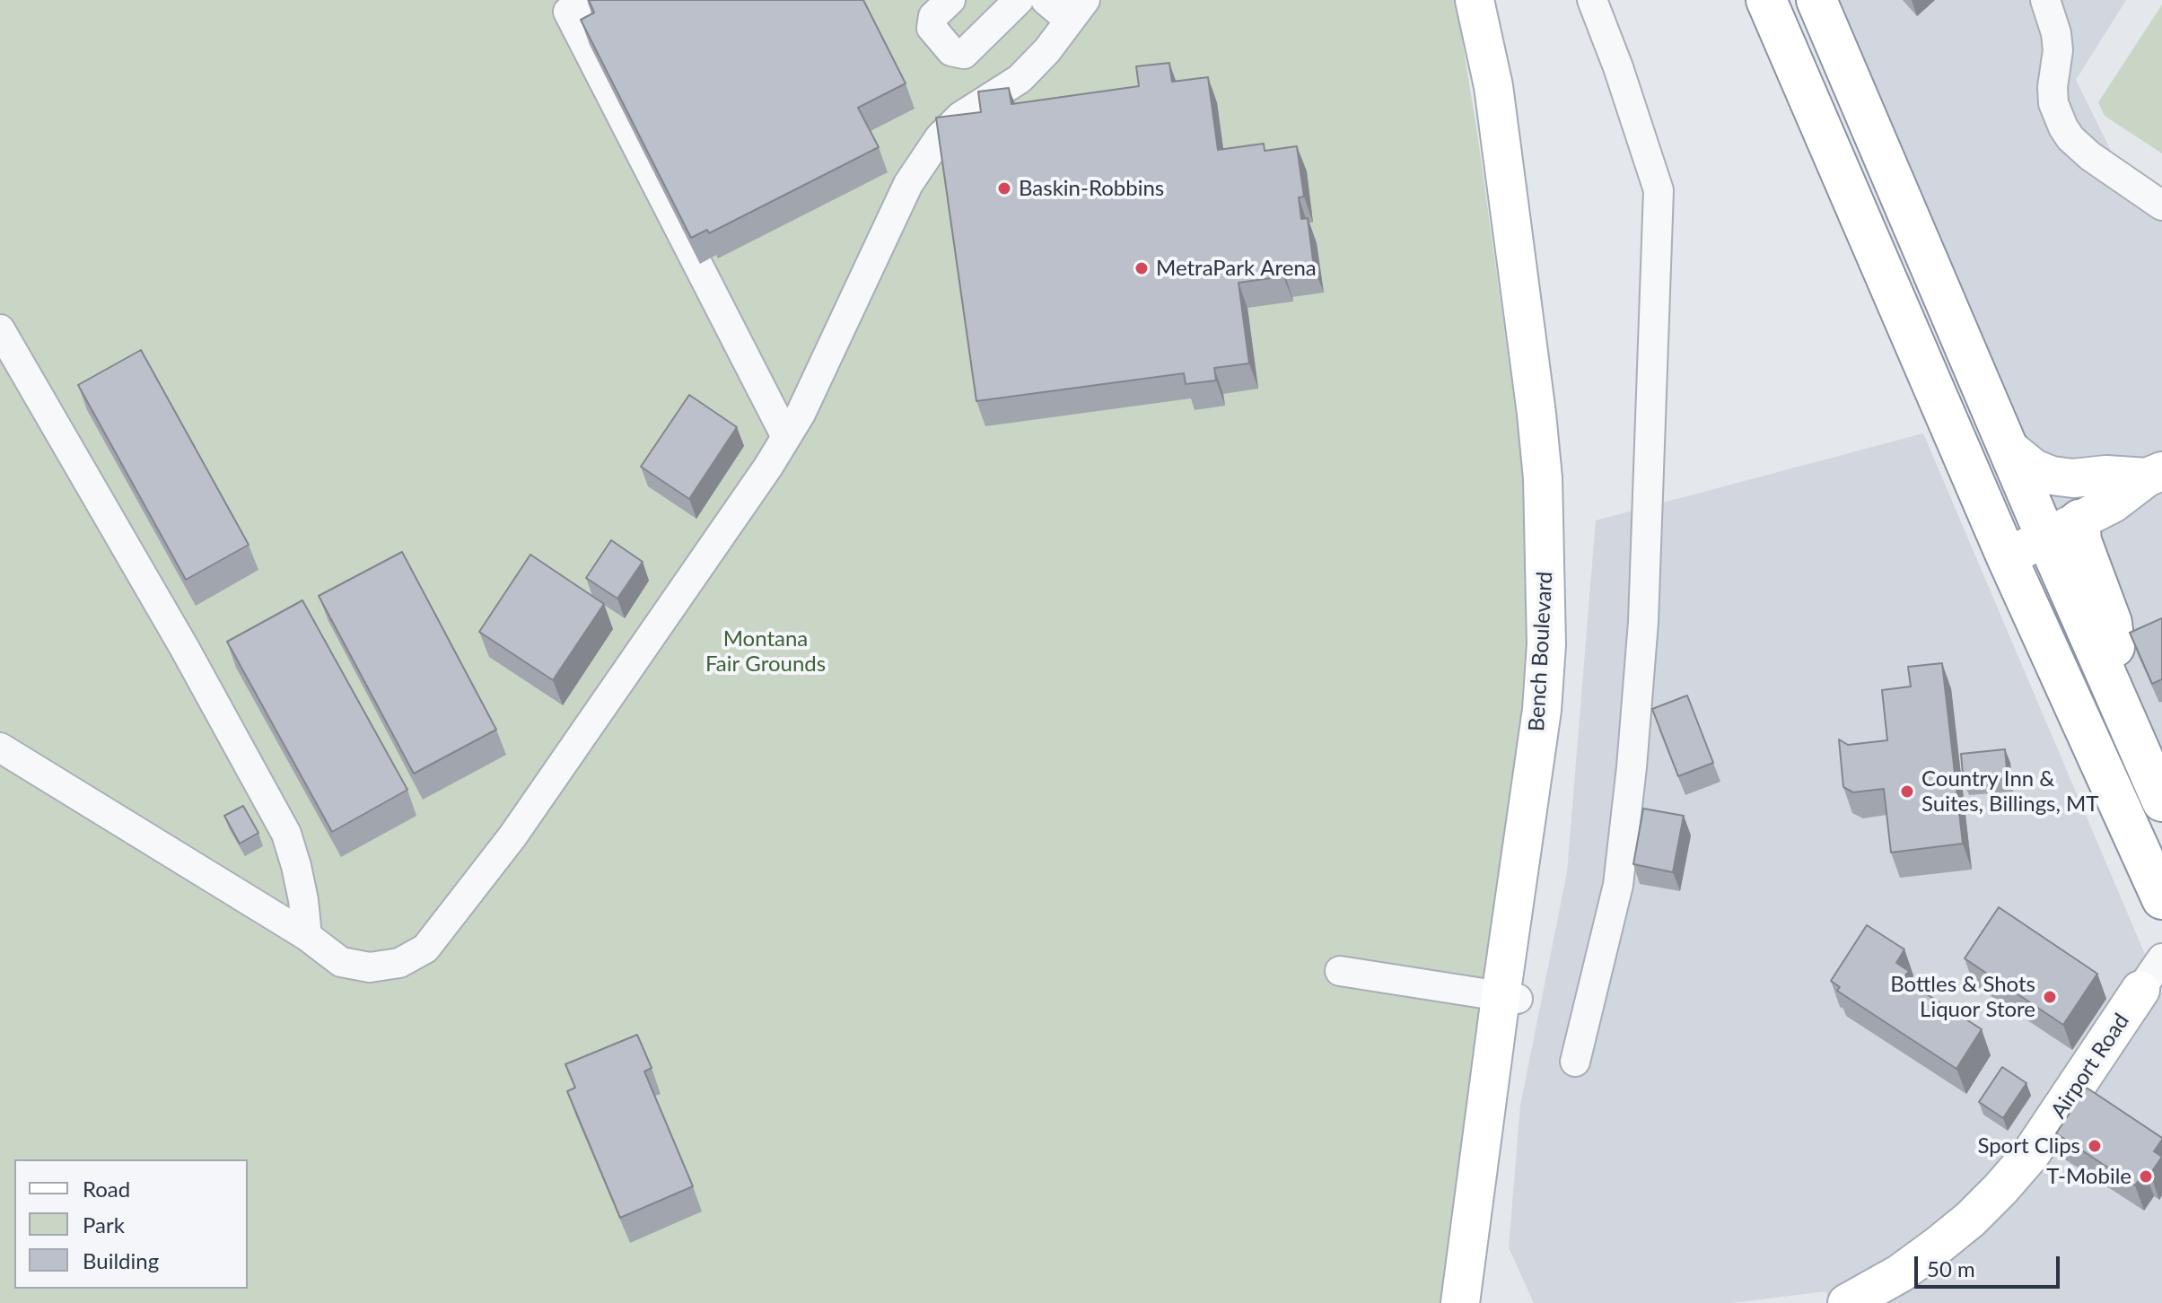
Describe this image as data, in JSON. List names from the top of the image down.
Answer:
{
  "streets": {
    "main road": ["Bench Boulevard", "Airport Road"]
  },
  "parks": ["Montana Fair Grounds"],
  "places": [
    "Baskin-Robbins",
    "MetraPark Arena",
    "Country Inn & Suites, Billings, MT",
    "Bottles & Shots Liquor Store",
    "Sport Clips",
    "T-Mobile"
  ],
  "legend": ["Road", "Park", "Building"],
  "scale_bar": "50 m"
}
